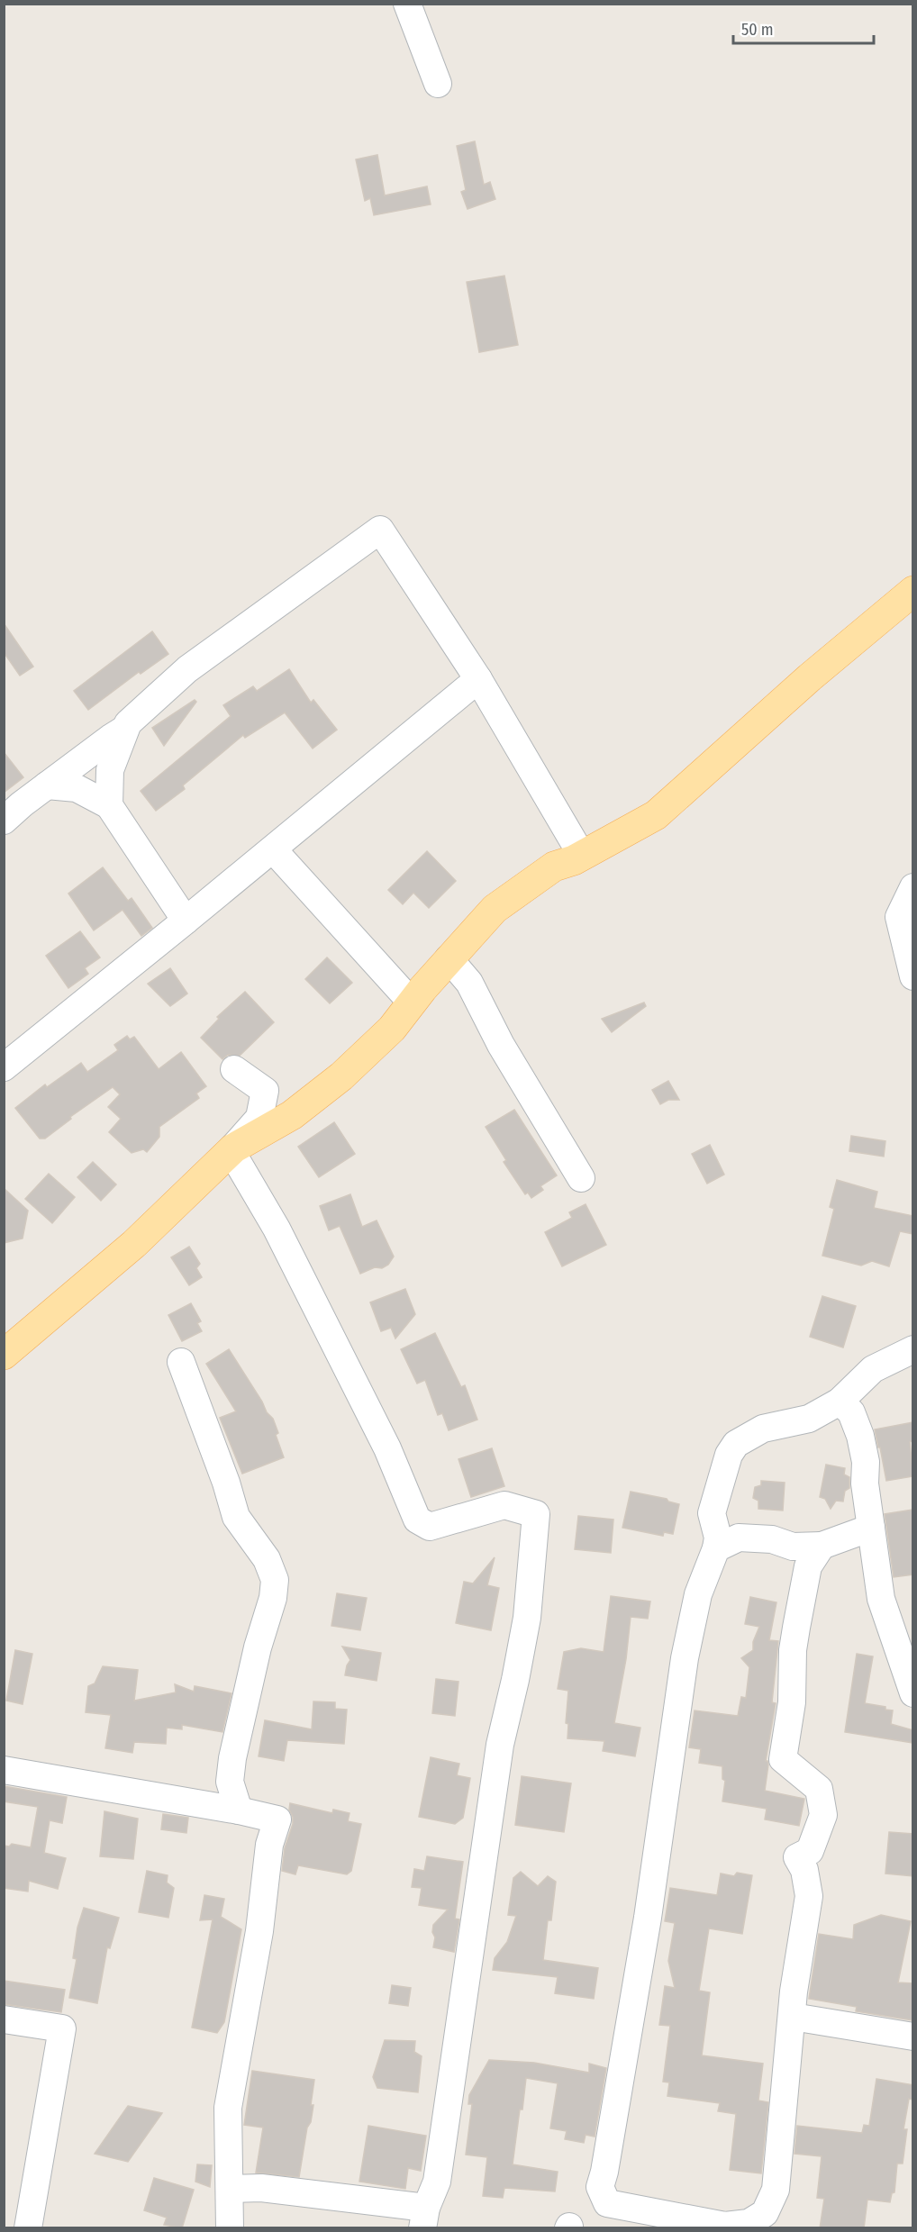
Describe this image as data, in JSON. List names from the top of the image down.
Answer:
{
  "scale_bar": "50 m"
}
